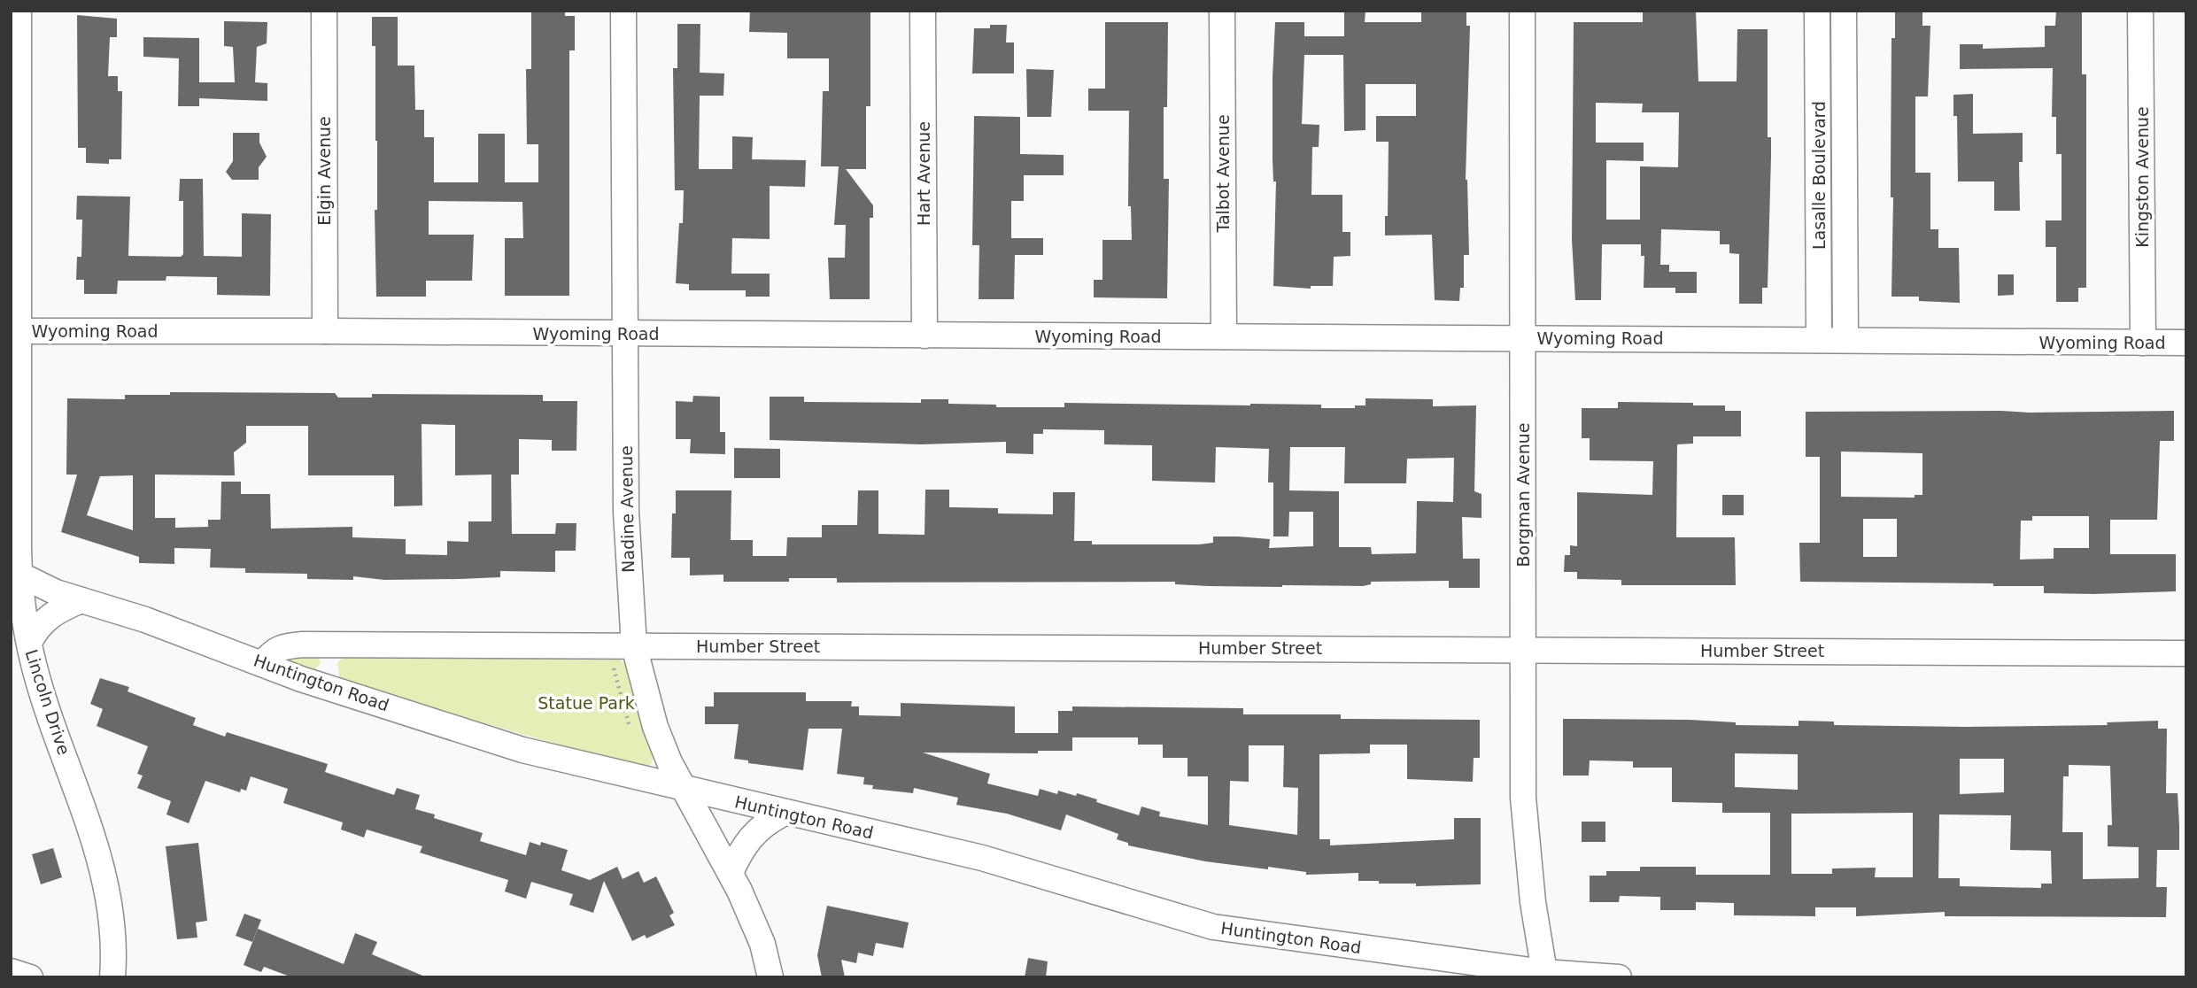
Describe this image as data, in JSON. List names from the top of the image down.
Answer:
{
  "streets": {
    "street": [
      "Elgin Avenue",
      "Hart Avenue",
      "Talbot Avenue",
      "Lasalle Boulevard",
      "Kingston Avenue",
      "Wyoming Road",
      "Borgman Avenue",
      "Nadine Avenue",
      "Humber Street",
      "Huntington Road",
      "Lincoln Drive"
    ]
  },
  "crossings": [
    ["Elgin Avenue", "Wyoming Road"],
    ["Hart Avenue", "Wyoming Road"],
    ["Talbot Avenue", "Wyoming Road"],
    ["Lasalle Boulevard", "Wyoming Road"],
    ["Kingston Avenue", "Wyoming Road"],
    ["Wyoming Road", "Borgman Avenue"],
    ["Wyoming Road", "Nadine Avenue"],
    ["Wyoming Road", "Lincoln Drive"],
    ["Borgman Avenue", "Humber Street"],
    ["Borgman Avenue", "Huntington Road"],
    ["Nadine Avenue", "Humber Street"],
    ["Nadine Avenue", "Huntington Road"],
    ["Humber Street", "Huntington Road"],
    ["Huntington Road", "Lincoln Drive"]
  ],
  "parks": ["Statue Park"]
}
